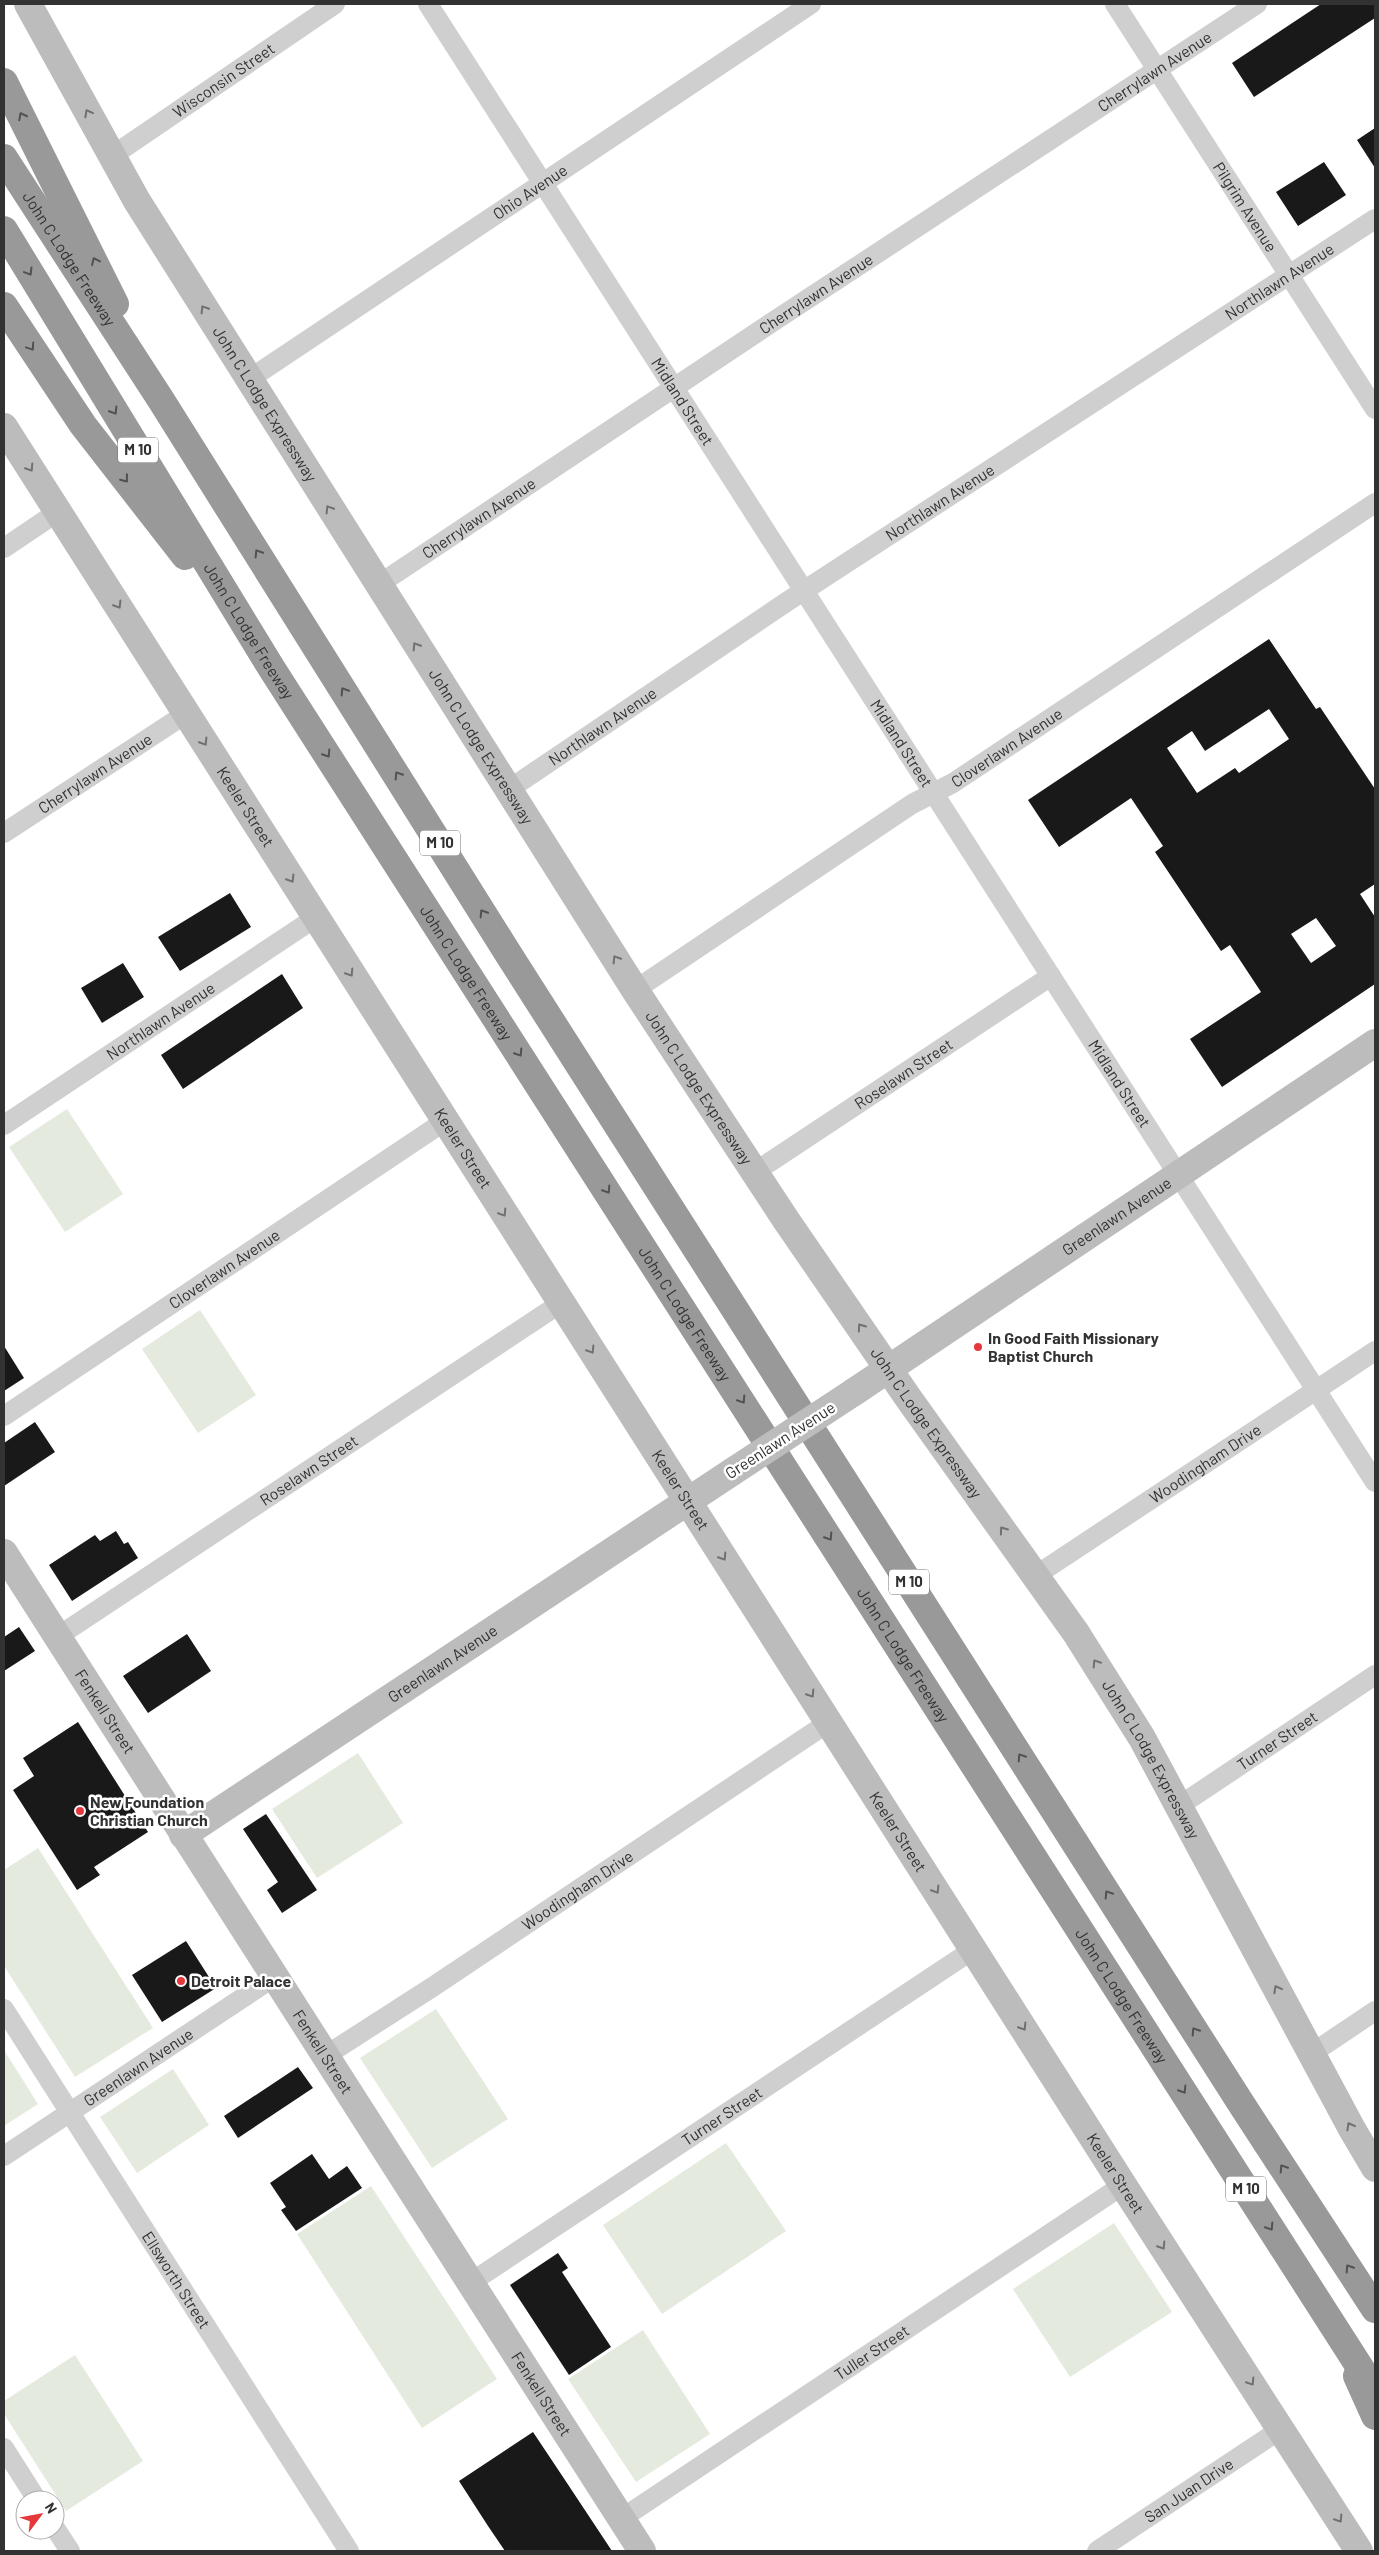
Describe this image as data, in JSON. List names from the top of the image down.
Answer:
{
  "streets": {
    "highway": ["John C Lodge Freeway", "M 10"],
    "main road": [
      "John C Lodge Expressway",
      "Keeler Street",
      "Greenlawn Avenue",
      "Fenkell Street"
    ],
    "street": [
      "Cherrylawn Avenue",
      "Wisconsin Street",
      "Ohio Avenue",
      "Pilgrim Avenue",
      "Northlawn Avenue",
      "Midland Street",
      "Cloverlawn Avenue",
      "Roselawn Street",
      "Woodingham Drive",
      "Turner Street",
      "Ellsworth Street",
      "Tuller Street",
      "San Juan Drive"
    ]
  },
  "crossings": [
    ["Cherrylawn Avenue", "Pilgrim Avenue"],
    ["Cherrylawn Avenue", "Midland Street"],
    ["Cherrylawn Avenue", "John C Lodge Expressway"],
    ["Cherrylawn Avenue", "Keeler Street"],
    ["Wisconsin Street", "John C Lodge Expressway"],
    ["Ohio Avenue", "Midland Street"],
    ["Ohio Avenue", "John C Lodge Expressway"],
    ["Pilgrim Avenue", "Northlawn Avenue"],
    ["Northlawn Avenue", "Midland Street"],
    ["Northlawn Avenue", "John C Lodge Expressway"],
    ["Northlawn Avenue", "Keeler Street"],
    ["Midland Street", "Cloverlawn Avenue"],
    ["Midland Street", "Roselawn Street"],
    ["Midland Street", "Greenlawn Avenue"],
    ["Midland Street", "Woodingham Drive"],
    ["John C Lodge Expressway", "Cloverlawn Avenue"],
    ["John C Lodge Expressway", "Roselawn Street"],
    ["John C Lodge Expressway", "Greenlawn Avenue"],
    ["John C Lodge Expressway", "Woodingham Drive"],
    ["John C Lodge Expressway", "Turner Street"],
    ["Cloverlawn Avenue", "Keeler Street"],
    ["Keeler Street", "Roselawn Street"],
    ["Keeler Street", "Greenlawn Avenue"],
    ["Keeler Street", "Woodingham Drive"],
    ["Keeler Street", "Turner Street"],
    ["Keeler Street", "Tuller Street"],
    ["Keeler Street", "San Juan Drive"],
    ["Roselawn Street", "Fenkell Street"],
    ["Greenlawn Avenue", "Fenkell Street"],
    ["Greenlawn Avenue", "Ellsworth Street"],
    ["Woodingham Drive", "Fenkell Street"],
    ["Fenkell Street", "Turner Street"],
    ["Fenkell Street", "Tuller Street"]
  ],
  "one_way": ["John C Lodge Expressway", "Keeler Street"],
  "places": ["In Good Faith Missionary Baptist Church", "New Foundation Christian Church", "Detroit Palace"],
  "north": "top right"
}
